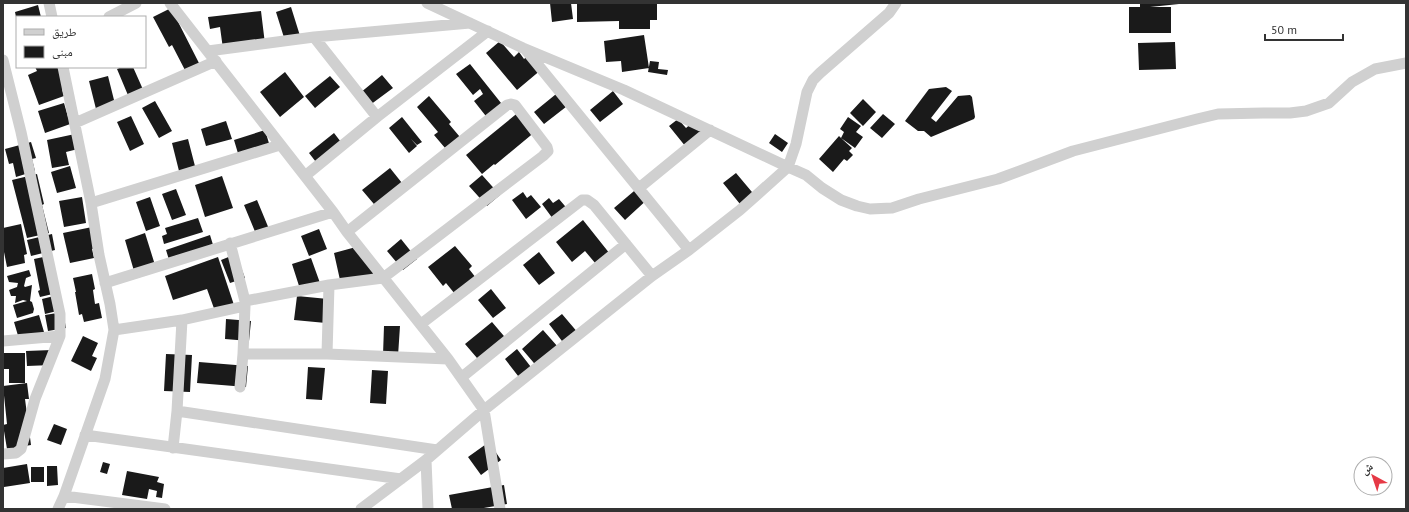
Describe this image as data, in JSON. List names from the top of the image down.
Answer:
{
  "legend": ["طريق", "مبنى"],
  "scale_bar": "50 m",
  "north": "top left"
}
